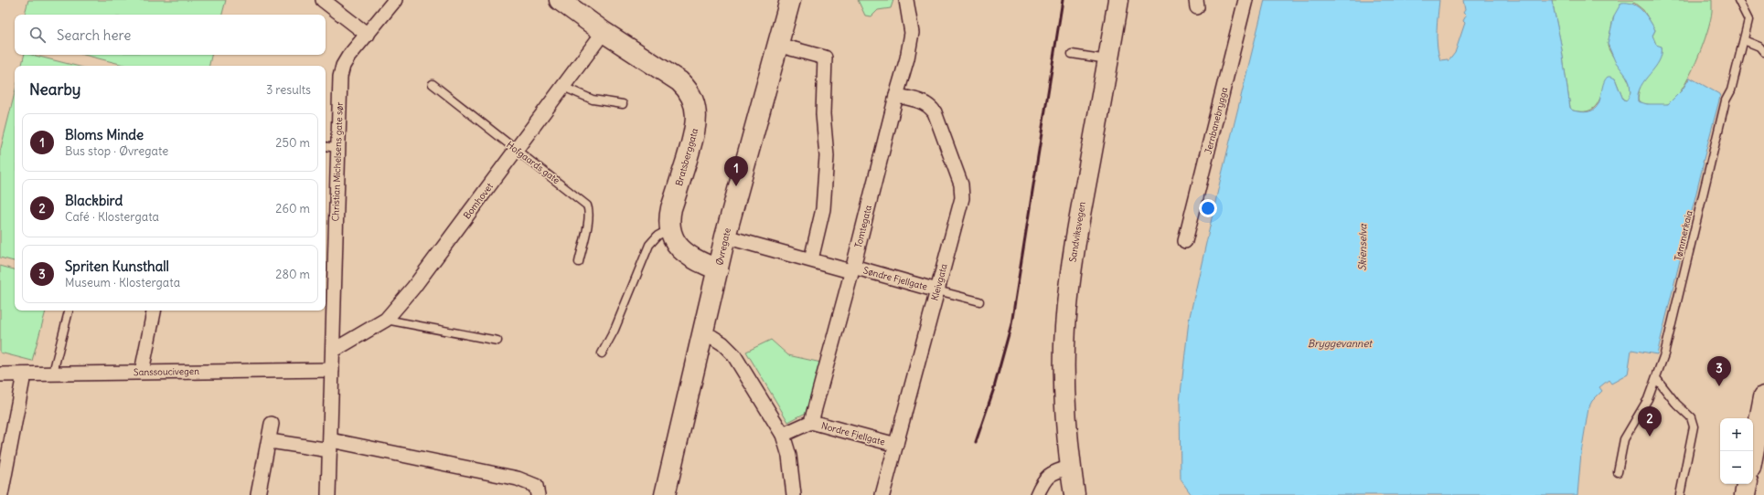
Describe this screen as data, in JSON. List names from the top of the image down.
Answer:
{
  "streets": {
    "street": [
      "Jernbanebrygga",
      "Bratsberggata",
      "Christian Michelsens gate sør",
      "Bomhovet",
      "Tomtegata",
      "Sandviksvegen",
      "Øvregate",
      "Søndre Fjellgate",
      "Kleivgata",
      "Sanssoucivegen",
      "Nordre Fjellgate"
    ],
    "lane": ["Hofgaards gate", "Tømmerkaia"]
  },
  "crossings": [
    ["Bratsberggata", "Bomhovet"],
    ["Bratsberggata", "Øvregate"],
    ["Christian Michelsens gate sør", "Bomhovet"],
    ["Christian Michelsens gate sør", "Sanssoucivegen"],
    ["Hofgaards gate", "Bomhovet"],
    ["Tomtegata", "Søndre Fjellgate"],
    ["Tomtegata", "Kleivgata"],
    ["Tomtegata", "Nordre Fjellgate"],
    ["Øvregate", "Søndre Fjellgate"],
    ["Søndre Fjellgate", "Kleivgata"],
    ["Kleivgata", "Nordre Fjellgate"]
  ],
  "water": ["Skienselva", "Bryggevannet"],
  "page": {
    "search": "Search here",
    "heading": ["Nearby", "3 results"],
    "list": [
      {
        "mark": "1",
        "name": "Bloms Minde",
        "note": "Bus stop · Øvregate",
        "value": "250 m"
      },
      {
        "mark": "2",
        "name": "Blackbird",
        "note": "Café · Klostergata",
        "value": "260 m"
      },
      {
        "mark": "3",
        "name": "Spriten Kunsthall",
        "note": "Museum · Klostergata",
        "value": "280 m"
      }
    ],
    "pins": ["1", "3", "2"],
    "map_buttons": ["+", "−"]
  }
}
